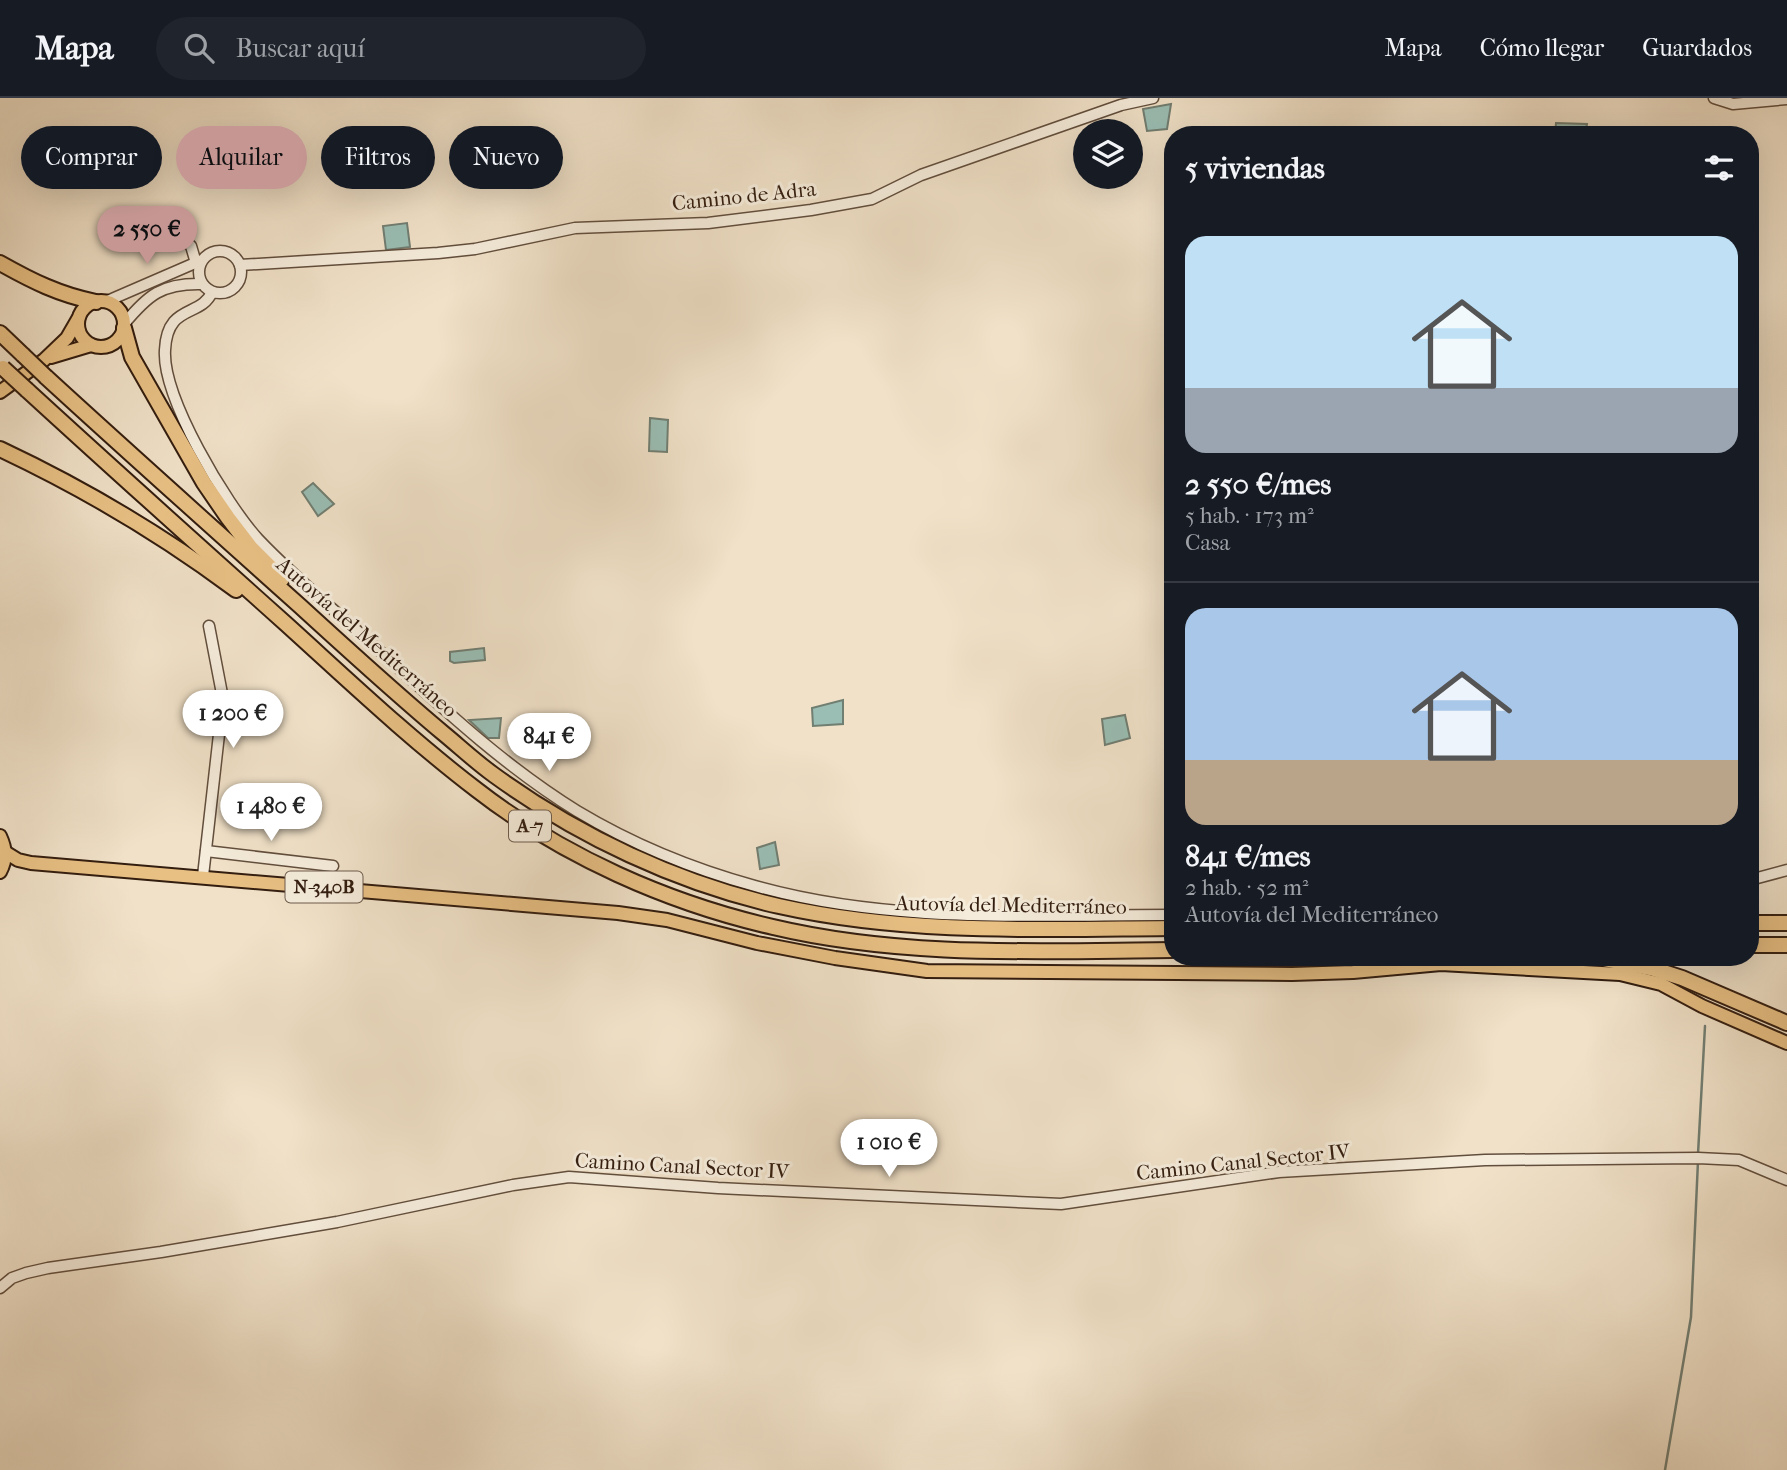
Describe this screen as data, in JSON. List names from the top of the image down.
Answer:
{
  "streets": {
    "highway": ["Autovía del Mediterráneo", "A-7"],
    "main road": ["N-340B"],
    "street": ["Camino de Adra", "Camino Canal Sector IV"]
  },
  "page": {
    "header": "Mapa",
    "search": "Buscar aquí",
    "nav": ["Mapa", "Cómo llegar", "Guardados"],
    "chip": [
      "Comprar",
      "Alquilar",
      "Filtros",
      "Nuevo"
    ],
    "heading": "5 viviendas",
    "price": [
      "2 550 €",
      "1 200 €",
      "841 €",
      "1 480 €",
      "1 010 €"
    ],
    "list": [
      {
        "name": "2 550 €/mes",
        "note": "5 hab. · 173 m² · Casa"
      },
      {
        "name": "841 €/mes",
        "note": "2 hab. · 52 m² · Autovía del Mediterráneo"
      }
    ]
  }
}
